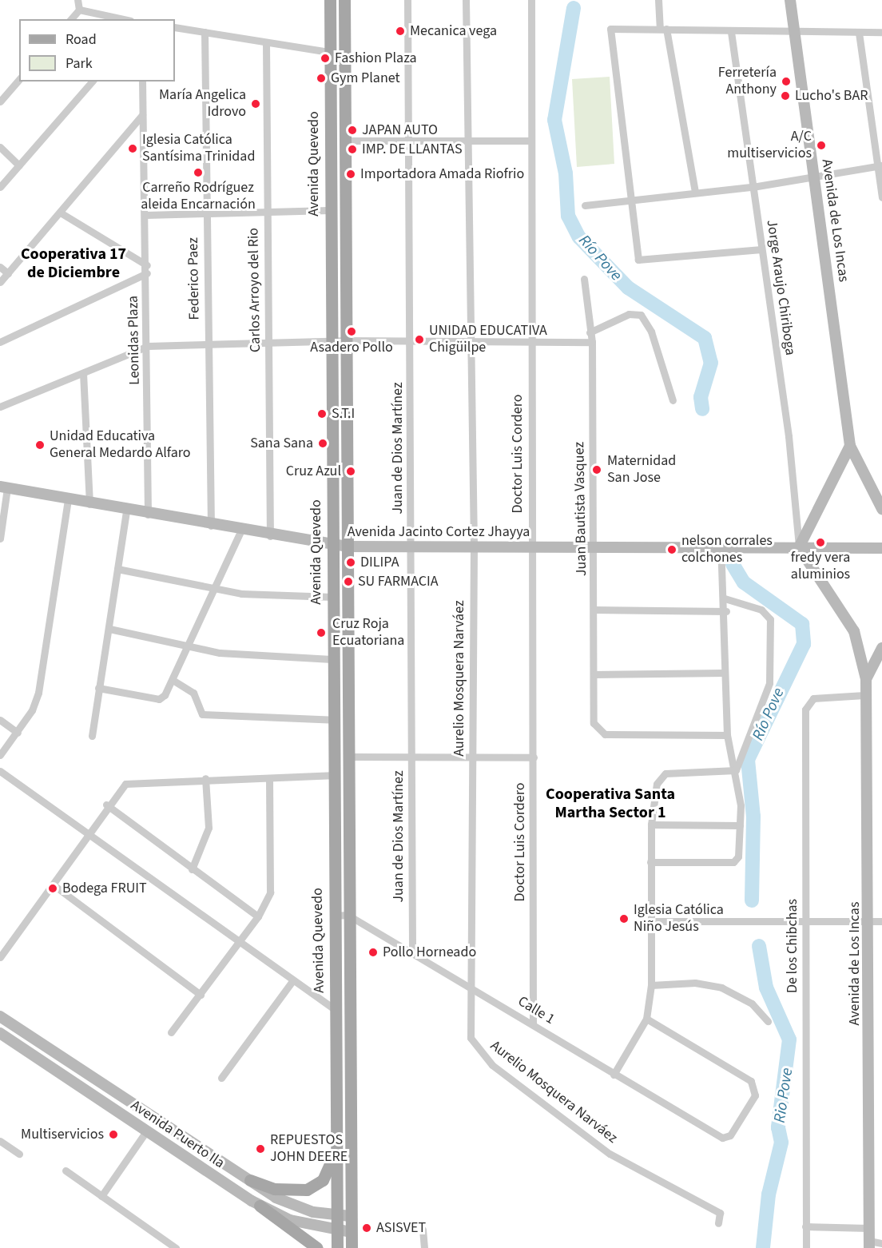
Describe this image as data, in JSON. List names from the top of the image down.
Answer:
{
  "streets": {
    "main road": ["Avenida Quevedo"],
    "street": [
      "Avenida de Los Incas",
      "Federico Paez",
      "Jorge Araujo Chiriboga",
      "Carlos Arroyo del Rio",
      "Leonidas Plaza",
      "Juan de Dios Martínez",
      "Doctor Luis Cordero",
      "Juan Bautista Vasquez",
      "Avenida Jacinto Cortez Jhayya",
      "Aurelio Mosquera Narváez",
      "De los Chibchas",
      "Calle 1",
      "Avenida Puerto Ila"
    ]
  },
  "crossings": [
    ["Avenida Quevedo", "Avenida Jacinto Cortez Jhayya"],
    ["Avenida Quevedo", "Calle 1"],
    ["Avenida Quevedo", "Avenida Puerto Ila"],
    ["Avenida de Los Incas", "Jorge Araujo Chiriboga"],
    ["Avenida de Los Incas", "Avenida Jacinto Cortez Jhayya"],
    ["Avenida de Los Incas", "De los Chibchas"],
    ["Federico Paez", "Avenida Jacinto Cortez Jhayya"],
    ["Jorge Araujo Chiriboga", "Avenida Jacinto Cortez Jhayya"],
    ["Carlos Arroyo del Rio", "Avenida Jacinto Cortez Jhayya"],
    ["Leonidas Plaza", "Avenida Jacinto Cortez Jhayya"],
    ["Juan de Dios Martínez", "Avenida Jacinto Cortez Jhayya"],
    ["Juan de Dios Martínez", "Calle 1"],
    ["Doctor Luis Cordero", "Avenida Jacinto Cortez Jhayya"],
    ["Doctor Luis Cordero", "Calle 1"],
    ["Juan Bautista Vasquez", "Avenida Jacinto Cortez Jhayya"],
    ["Avenida Jacinto Cortez Jhayya", "Aurelio Mosquera Narváez"],
    ["Aurelio Mosquera Narváez", "Calle 1"]
  ],
  "districts": ["Cooperativa 17 de Diciembre", "Cooperativa Santa Martha Sector 1"],
  "water": ["Río Pove", "Rio Pove"],
  "places": [
    "Mecanica vega",
    "Fashion Plaza",
    "Gym Planet",
    "Ferretería Anthony",
    "Lucho's BAR",
    "María Angelica Idrovo",
    "JAPAN AUTO",
    "A/C multiservicios",
    "Iglesia Católica Santísima Trinidad",
    "IMP. DE LLANTAS",
    "Carreño Rodríguez aleida Encarnación",
    "Importadora Amada Riofrio",
    "Asadero Pollo",
    "UNIDAD EDUCATIVA Chigüilpe",
    "S.T.I",
    "Sana Sana",
    "Unidad Educativa General Medardo Alfaro",
    "Maternidad San Jose",
    "Cruz Azul",
    "fredy vera aluminios",
    "nelson corrales colchones",
    "DILIPA",
    "SU FARMACIA",
    "Cruz Roja Ecuatoriana",
    "Bodega FRUIT",
    "Iglesia Católica Niño Jesús",
    "Pollo Horneado",
    "Multiservicios",
    "REPUESTOS JOHN DEERE",
    "ASISVET"
  ],
  "legend": ["Road", "Park"]
}
